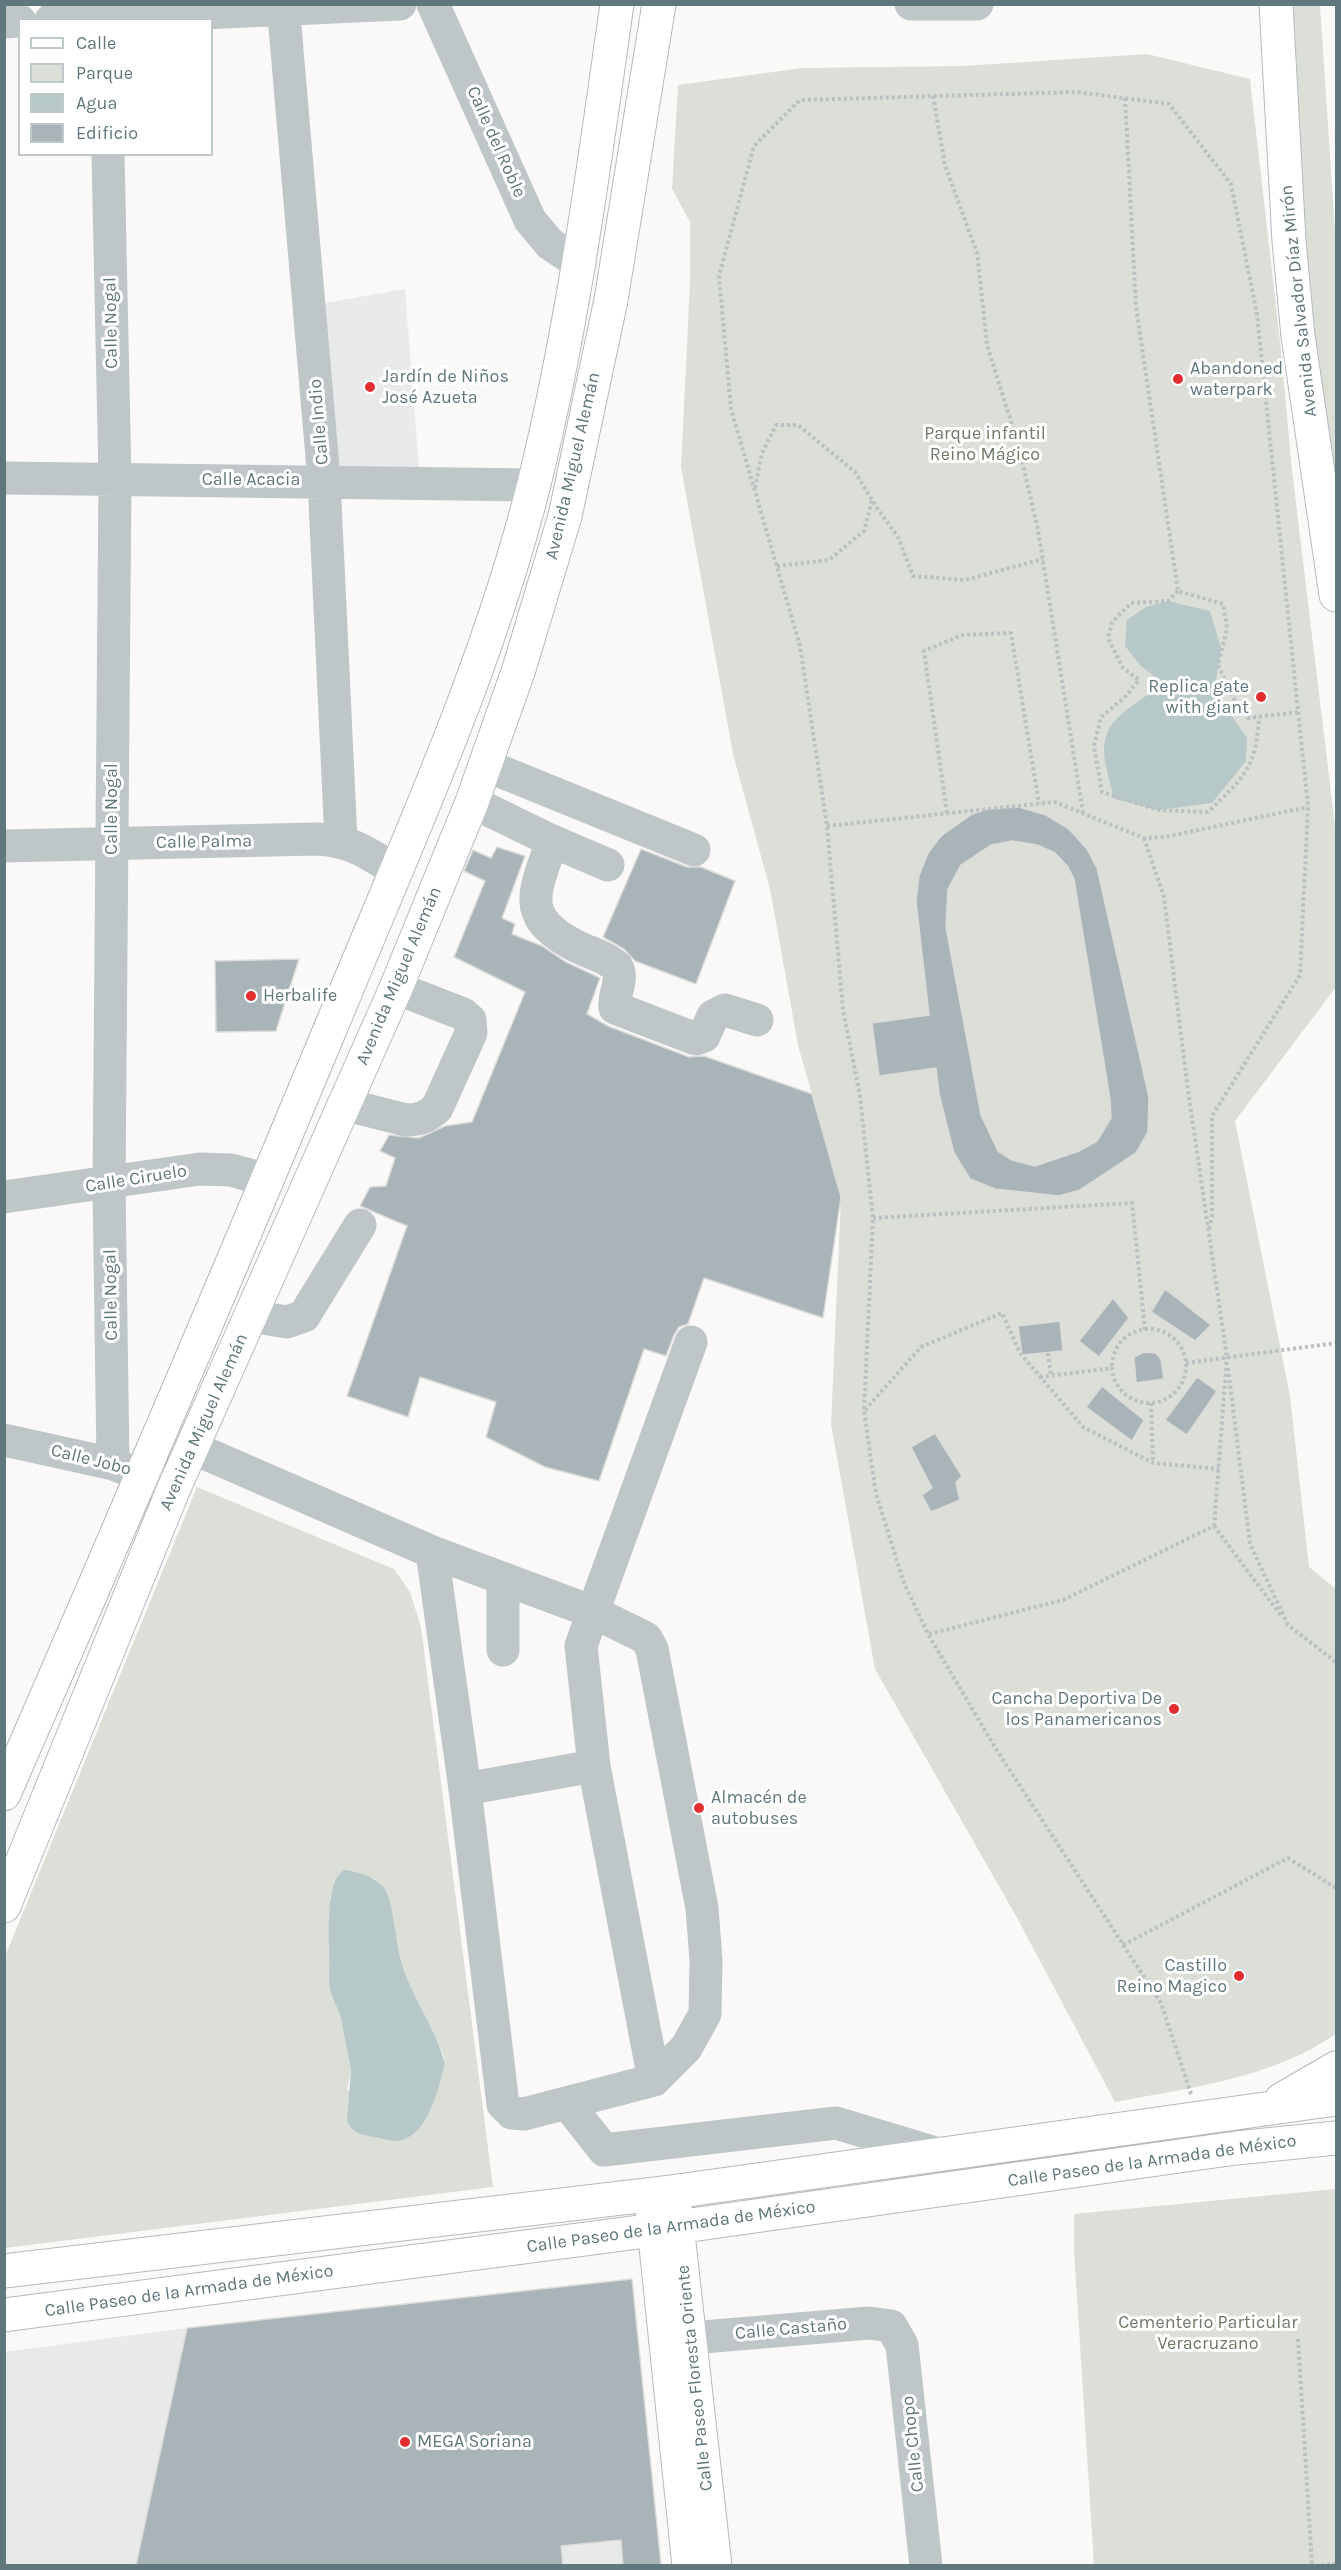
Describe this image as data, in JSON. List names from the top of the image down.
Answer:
{
  "streets": {
    "main road": [
      "Avenida Salvador Díaz Mirón",
      "Avenida Miguel Alemán",
      "Calle Paseo de la Armada de México",
      "Calle Paseo Floresta Oriente"
    ],
    "street": [
      "Calle del Roble",
      "Calle Nogal",
      "Calle Indio",
      "Calle Acacia",
      "Calle Palma",
      "Calle Ciruelo",
      "Calle Jobo",
      "Calle Castaño",
      "Calle Chopo"
    ]
  },
  "crossings": [
    ["Calle del Roble", "Avenida Miguel Alemán"],
    ["Calle Nogal", "Calle Acacia"],
    ["Calle Nogal", "Calle Palma"],
    ["Calle Nogal", "Calle Ciruelo"],
    ["Calle Nogal", "Calle Jobo"],
    ["Calle Indio", "Calle Acacia"],
    ["Calle Indio", "Calle Palma"],
    ["Avenida Miguel Alemán", "Calle Acacia"],
    ["Avenida Miguel Alemán", "Calle Palma"],
    ["Avenida Miguel Alemán", "Calle Ciruelo"],
    ["Avenida Miguel Alemán", "Calle Jobo"],
    ["Calle Paseo de la Armada de México", "Calle Paseo Floresta Oriente"],
    ["Calle Castaño", "Calle Paseo Floresta Oriente"],
    ["Calle Castaño", "Calle Chopo"]
  ],
  "parks": ["Parque infantil Reino Mágico", "Cementerio Particular Veracruzano"],
  "places": [
    "Abandoned waterpark",
    "Jardín de Niños José Azueta",
    "Replica gate with giant",
    "Herbalife",
    "Cancha Deportiva De los Panamericanos",
    "Almacén de autobuses",
    "Castillo Reino Magico",
    "MEGA Soriana"
  ],
  "legend": [
    "Calle",
    "Parque",
    "Agua",
    "Edificio"
  ]
}
